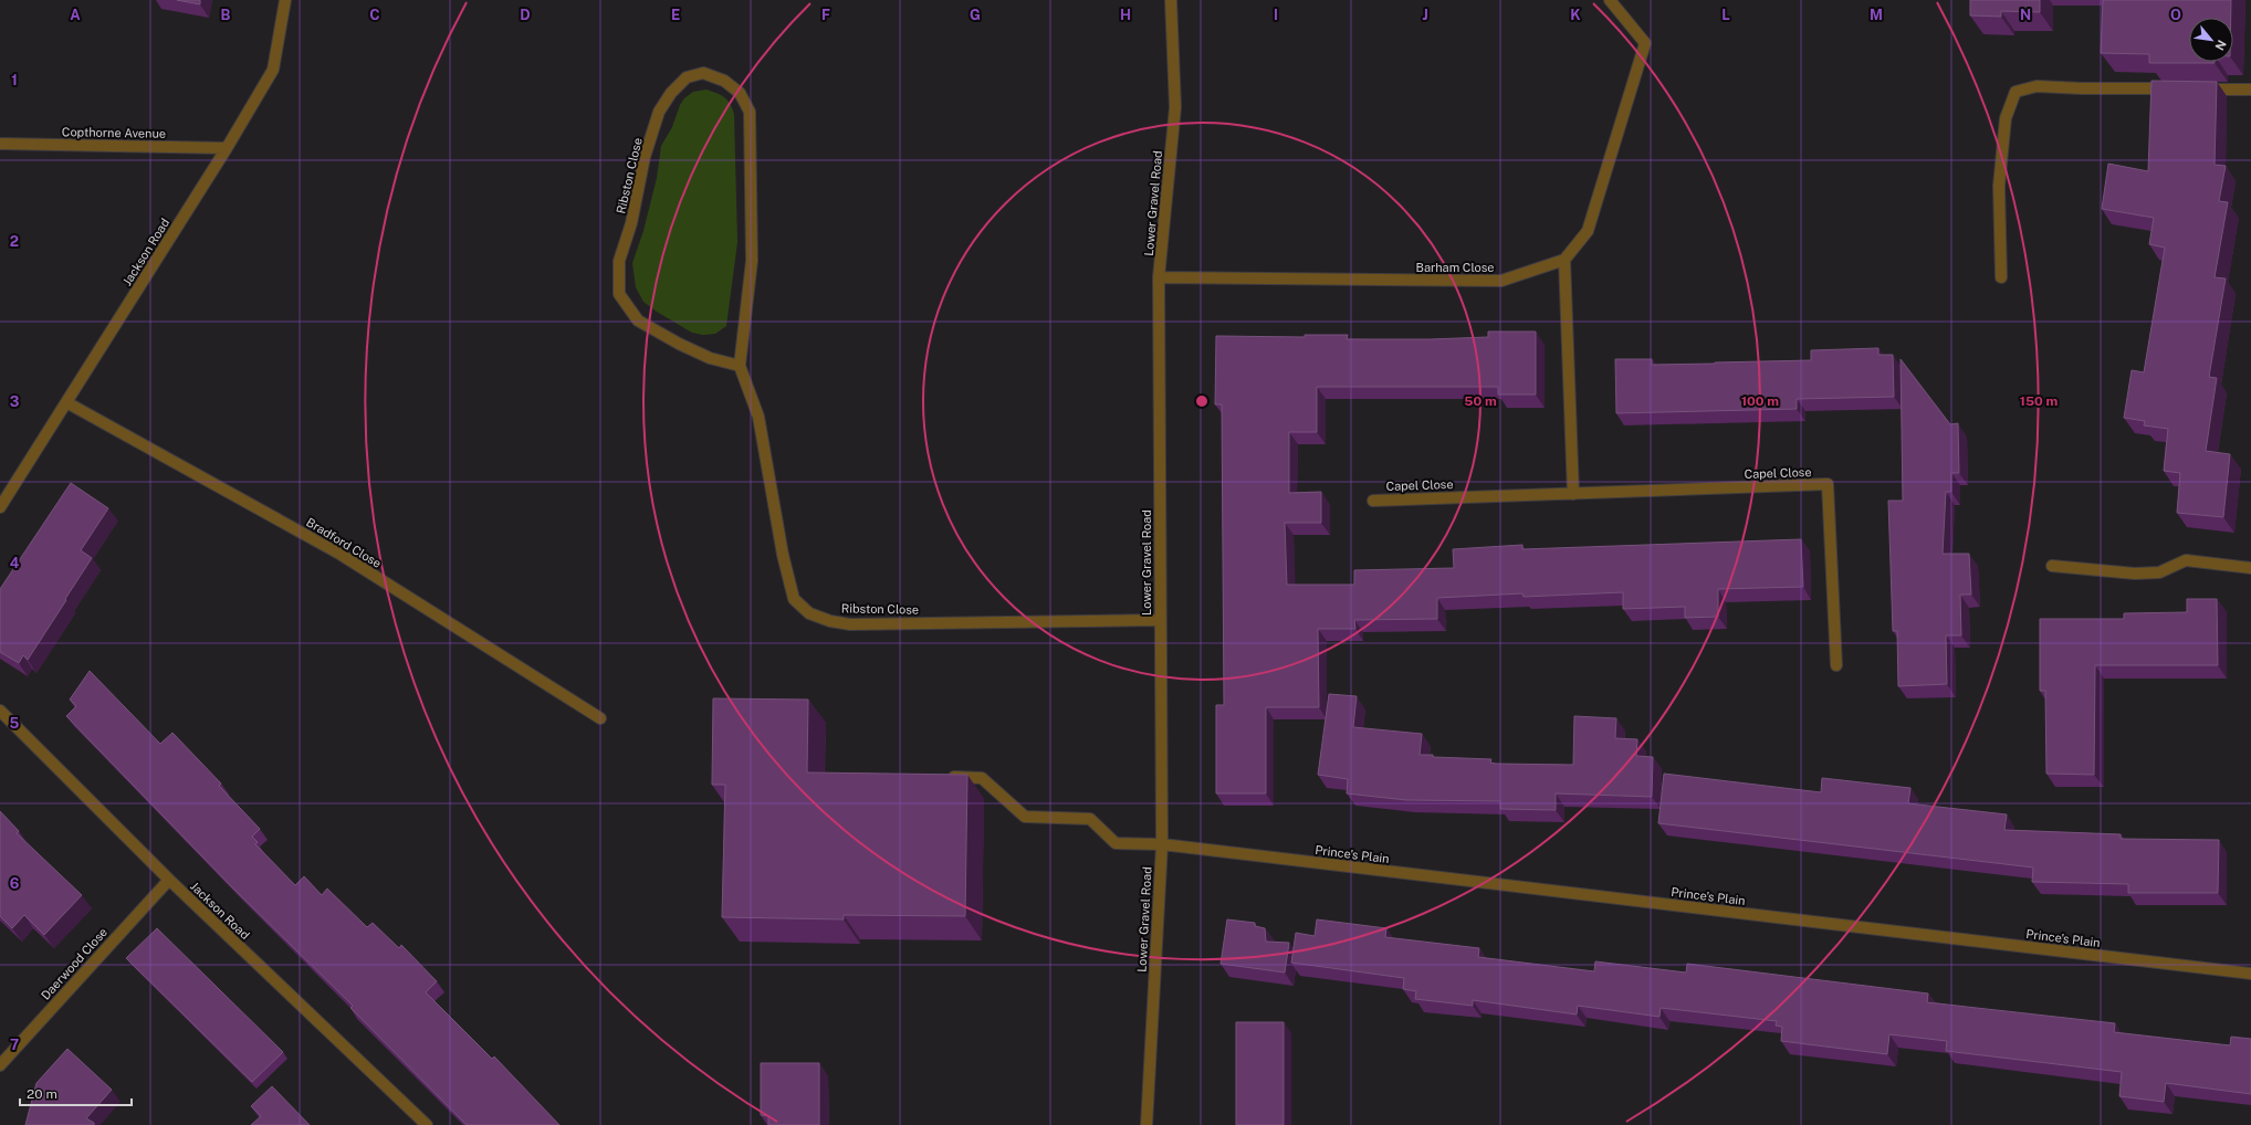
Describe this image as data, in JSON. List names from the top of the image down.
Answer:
{
  "streets": {
    "street": [
      "Copthorne Avenue",
      "Ribston Close",
      "Lower Gravel Road",
      "Jackson Road",
      "Barham Close",
      "Capel Close",
      "Bradford Close",
      "Prince's Plain",
      "Daerwood Close"
    ]
  },
  "crossings": [
    ["Copthorne Avenue", "Jackson Road"],
    ["Ribston Close", "Lower Gravel Road"],
    ["Lower Gravel Road", "Barham Close"],
    ["Lower Gravel Road", "Prince's Plain"],
    ["Jackson Road", "Bradford Close"],
    ["Jackson Road", "Daerwood Close"]
  ],
  "scale_bar": "20 m",
  "north": "bottom right",
  "grid": {
    "columns": [
      "A",
      "B",
      "C",
      "D",
      "E",
      "F",
      "G",
      "H",
      "I",
      "J",
      "K",
      "L",
      "M",
      "N",
      "O"
    ],
    "rows": [
      "1",
      "2",
      "3",
      "4",
      "5",
      "6",
      "7"
    ]
  },
  "rings": ["50 m", "100 m", "150 m"]
}
